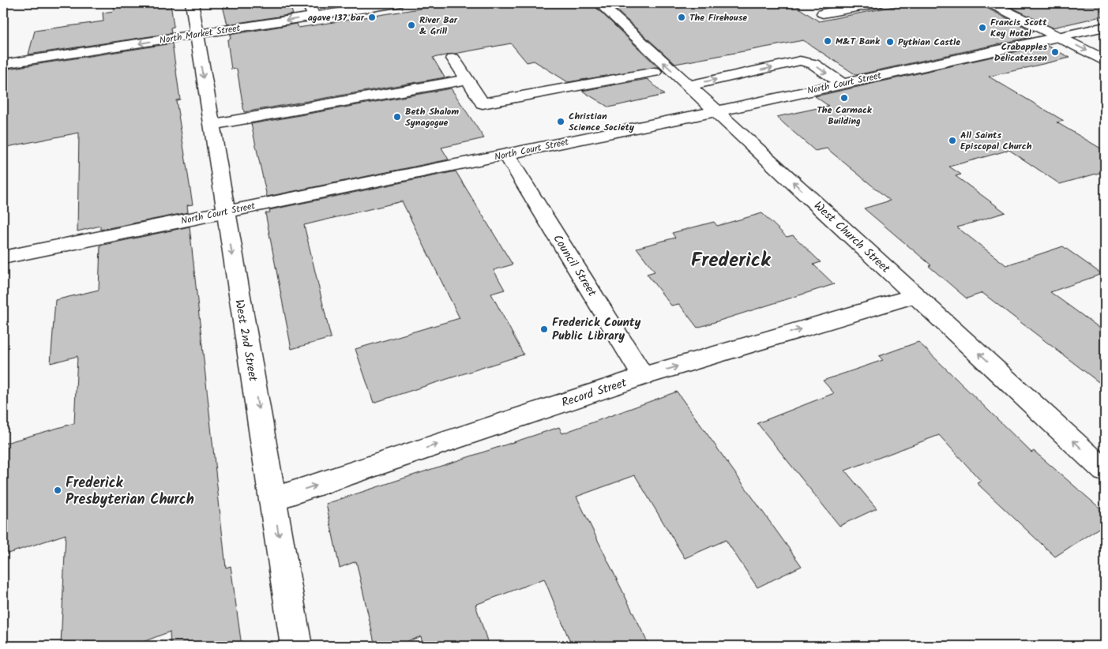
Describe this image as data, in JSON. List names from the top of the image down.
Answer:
{
  "streets": {
    "street": [
      "North Market Street",
      "North Court Street",
      "West Church Street",
      "Council Street",
      "West 2nd Street",
      "Record Street"
    ]
  },
  "crossings": [
    ["North Market Street", "West 2nd Street"],
    ["North Court Street", "West Church Street"],
    ["North Court Street", "Council Street"],
    ["North Court Street", "West 2nd Street"],
    ["West Church Street", "Record Street"],
    ["Council Street", "Record Street"],
    ["West 2nd Street", "Record Street"]
  ],
  "one_way": ["West Church Street", "West 2nd Street", "Record Street"],
  "districts": ["Frederick"],
  "places": [
    "agave 137 bar",
    "The Firehouse",
    "River Bar & Grill",
    "Francis Scott Key Hotel",
    "M&T Bank",
    "Pythian Castle",
    "Crabapples Delicatessen",
    "The Carmack Building",
    "Beth Shalom Synagogue",
    "Christian Science Society",
    "All Saints Episcopal Church",
    "Frederick County Public Library",
    "Frederick Presbyterian Church"
  ]
}
